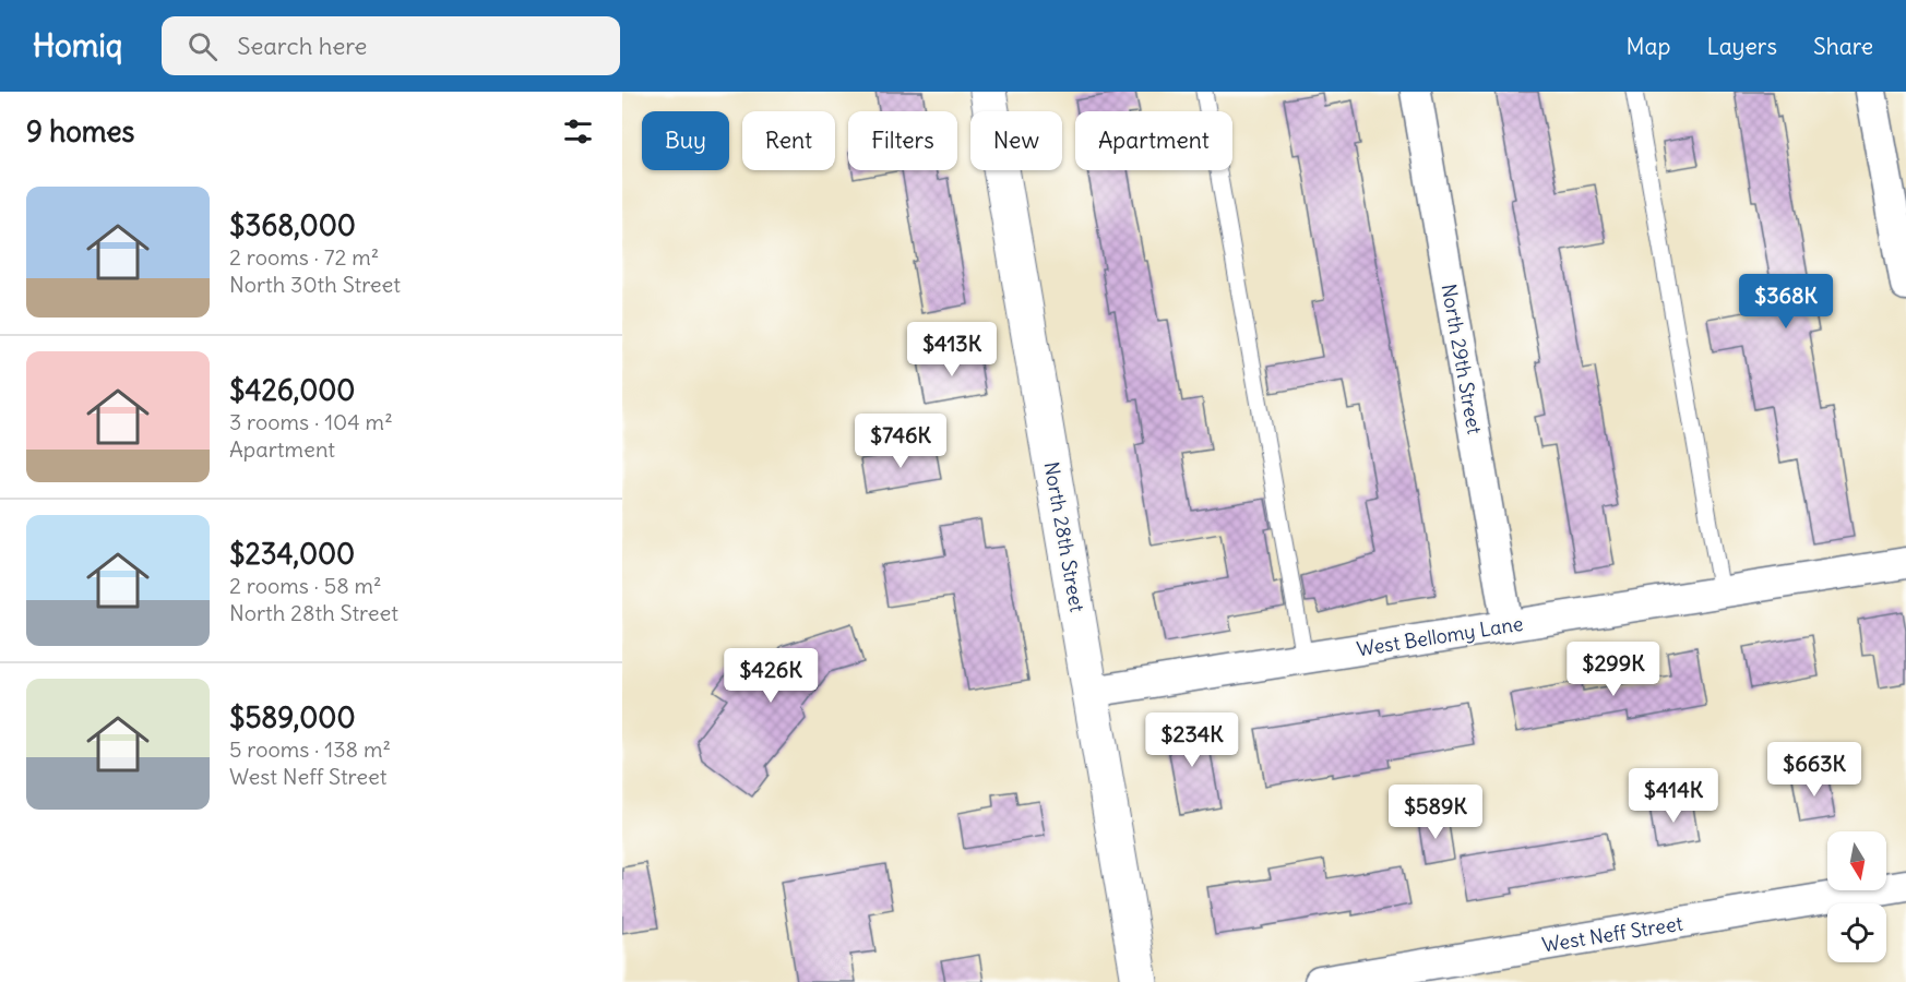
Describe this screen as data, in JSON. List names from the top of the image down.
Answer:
{
  "streets": {
    "street": [
      "North 29th Street",
      "North 28th Street",
      "West Bellomy Lane",
      "West Neff Street"
    ]
  },
  "crossings": [
    ["North 29th Street", "West Bellomy Lane"],
    ["North 28th Street", "West Bellomy Lane"]
  ],
  "north": "bottom",
  "page": {
    "header": "Homiq",
    "search": "Search here",
    "nav": ["Map", "Layers", "Share"],
    "heading": "9 homes",
    "chip": [
      "Buy",
      "Rent",
      "Filters",
      "New",
      "Apartment"
    ],
    "list": [
      {
        "name": "$368,000",
        "note": "2 rooms · 72 m² · North 30th Street"
      },
      {
        "name": "$426,000",
        "note": "3 rooms · 104 m² · Apartment"
      },
      {
        "name": "$234,000",
        "note": "2 rooms · 58 m² · North 28th Street"
      },
      {
        "name": "$589,000",
        "note": "5 rooms · 138 m² · West Neff Street"
      }
    ],
    "price": [
      "$368K",
      "$413K",
      "$746K",
      "$299K",
      "$426K",
      "$234K",
      "$663K",
      "$414K",
      "$589K"
    ]
  }
}
